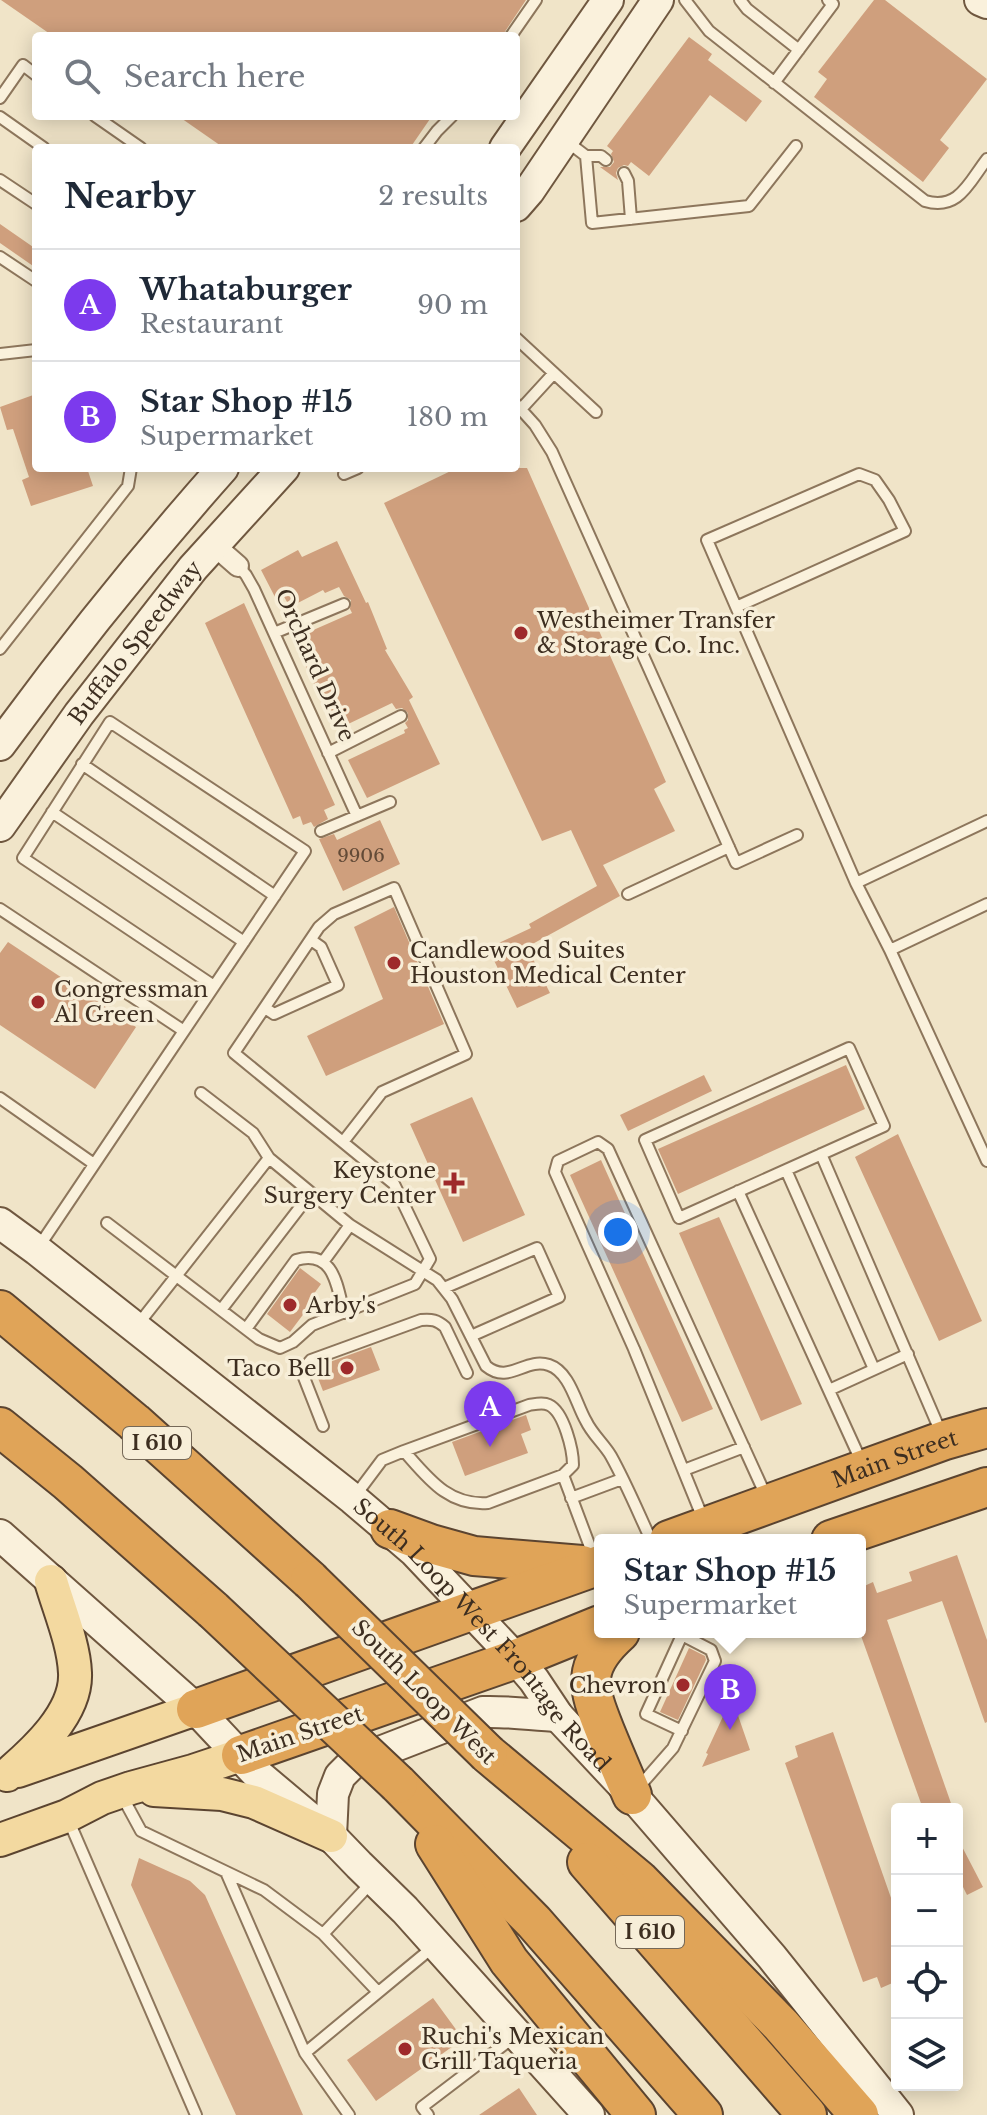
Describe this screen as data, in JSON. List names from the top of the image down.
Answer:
{
  "streets": {
    "highway": ["I 610", "Main Street", "South Loop West"],
    "main road": ["Buffalo Speedway", "South Loop West Frontage Road"],
    "street": ["Orchard Drive"]
  },
  "crossings": [
    ["Buffalo Speedway", "Orchard Drive"],
    ["Main Street", "South Loop West Frontage Road"]
  ],
  "places": {
    "other": [
      "Westheimer Transfer & Storage Co. Inc.",
      "Candlewood Suites Houston Medical Center",
      "Congressman Al Green",
      "Arby's",
      "Taco Bell",
      "Chevron",
      "Ruchi's Mexican Grill Taqueria"
    ],
    "health": ["Keystone Surgery Center"]
  },
  "house_numbers": ["9906"],
  "page": {
    "search": "Search here",
    "heading": ["Nearby", "2 results"],
    "list": [
      {
        "mark": "A",
        "name": "Whataburger",
        "note": "Restaurant",
        "value": "90 m"
      },
      {
        "mark": "B",
        "name": "Star Shop #15",
        "note": "Supermarket",
        "value": "180 m"
      }
    ],
    "pins": ["A", "B"],
    "popup": ["Star Shop #15", "Supermarket"],
    "map_buttons": ["+", "−"]
  }
}
